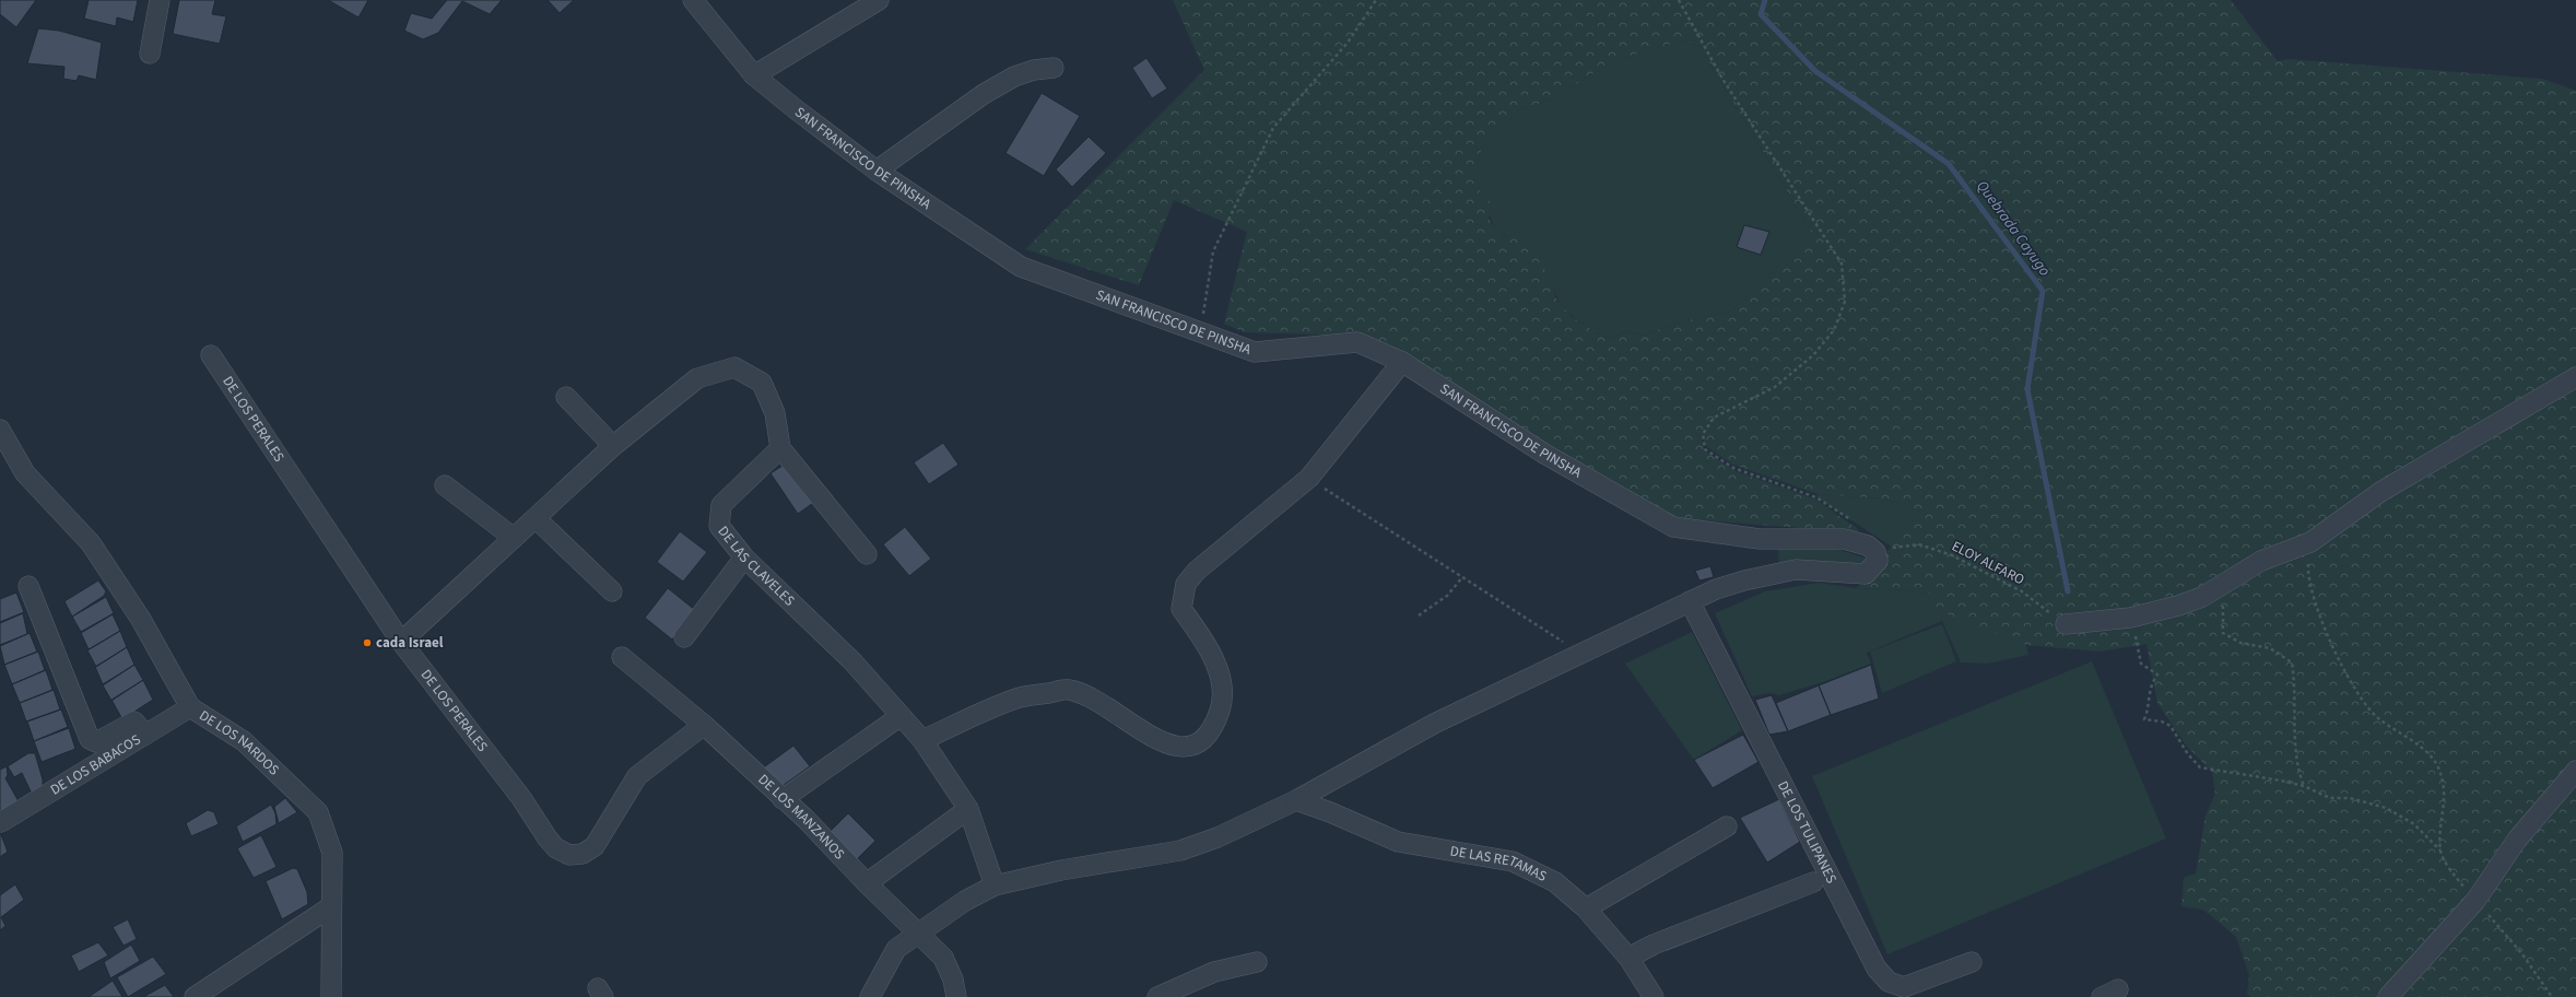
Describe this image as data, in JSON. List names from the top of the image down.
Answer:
{
  "streets": {
    "street": [
      "SAN FRANCISCO DE PINSHA",
      "DE LOS PERALES",
      "DE LAS CLAVELES",
      "DE LOS NARDOS",
      "DE LOS BABACOS",
      "DE LOS MANZANOS",
      "DE LOS TULIPANES",
      "DE LAS RETAMAS"
    ],
    "path": ["ELOY ALFARO"]
  },
  "crossings": [
    ["SAN FRANCISCO DE PINSHA", "ELOY ALFARO"],
    ["DE LOS PERALES", "DE LOS MANZANOS"],
    ["DE LOS NARDOS", "DE LOS BABACOS"]
  ],
  "water": ["Quebrada Cayugo"],
  "places": ["cada Israel"]
}
